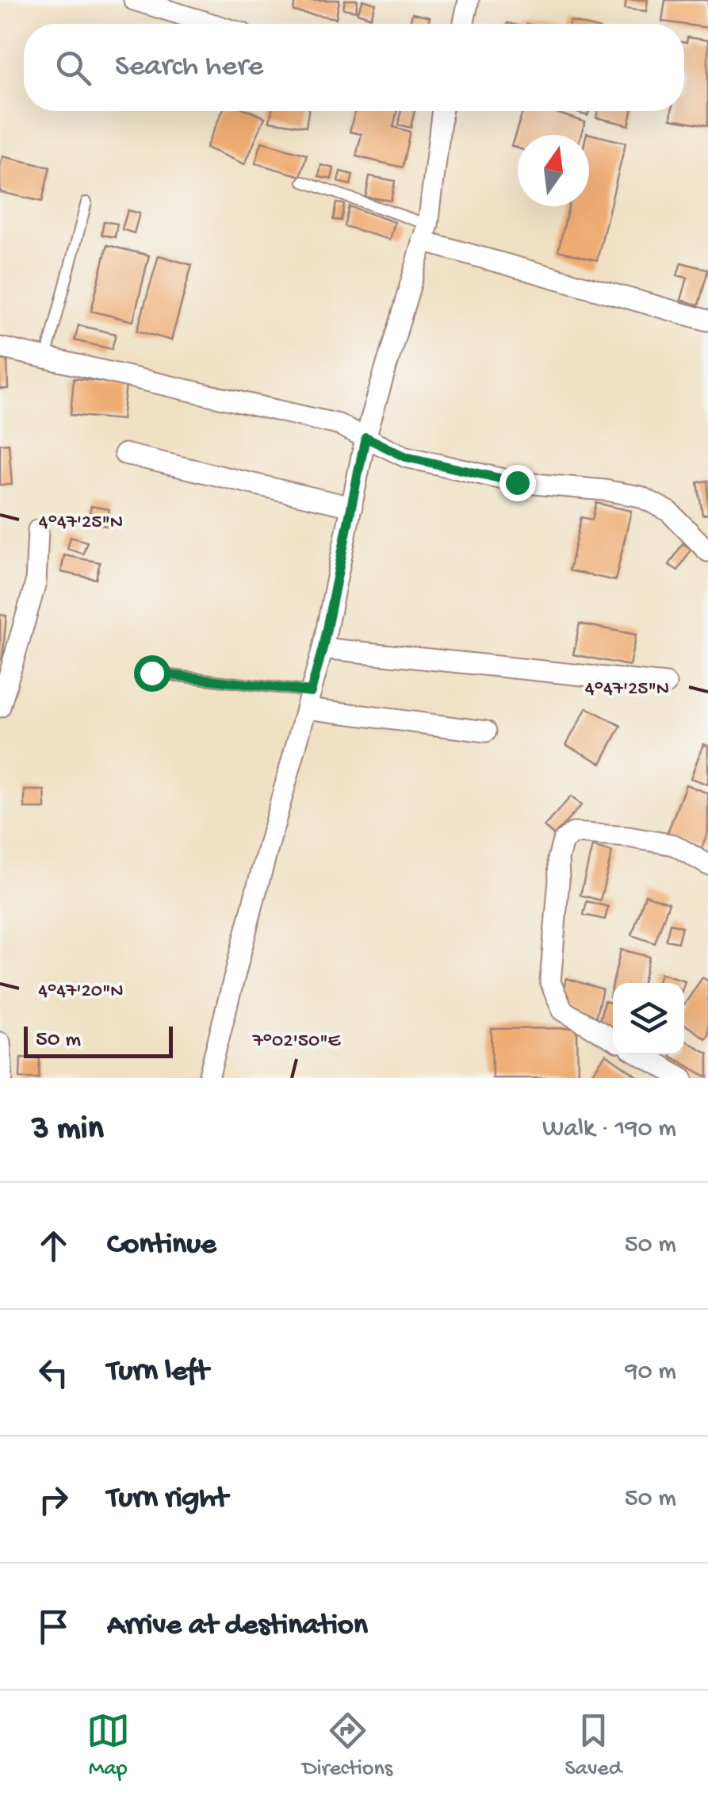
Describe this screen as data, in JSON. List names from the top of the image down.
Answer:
{
  "scale_bar": "50 m",
  "north": "top",
  "page": {
    "search": "Search here",
    "scale": "50 m",
    "heading": ["3 min", "Walk · 190 m"],
    "list": [
      ["Continue", "50 m"],
      ["Turn left", "90 m"],
      ["Turn right", "50 m"],
      "Arrive at destination"
    ],
    "nav": ["Map", "Directions", "Saved"]
  },
  "coordinates": ["4°47'25\"N", "4°47'20\"N", "7°02'50\"E"]
}
